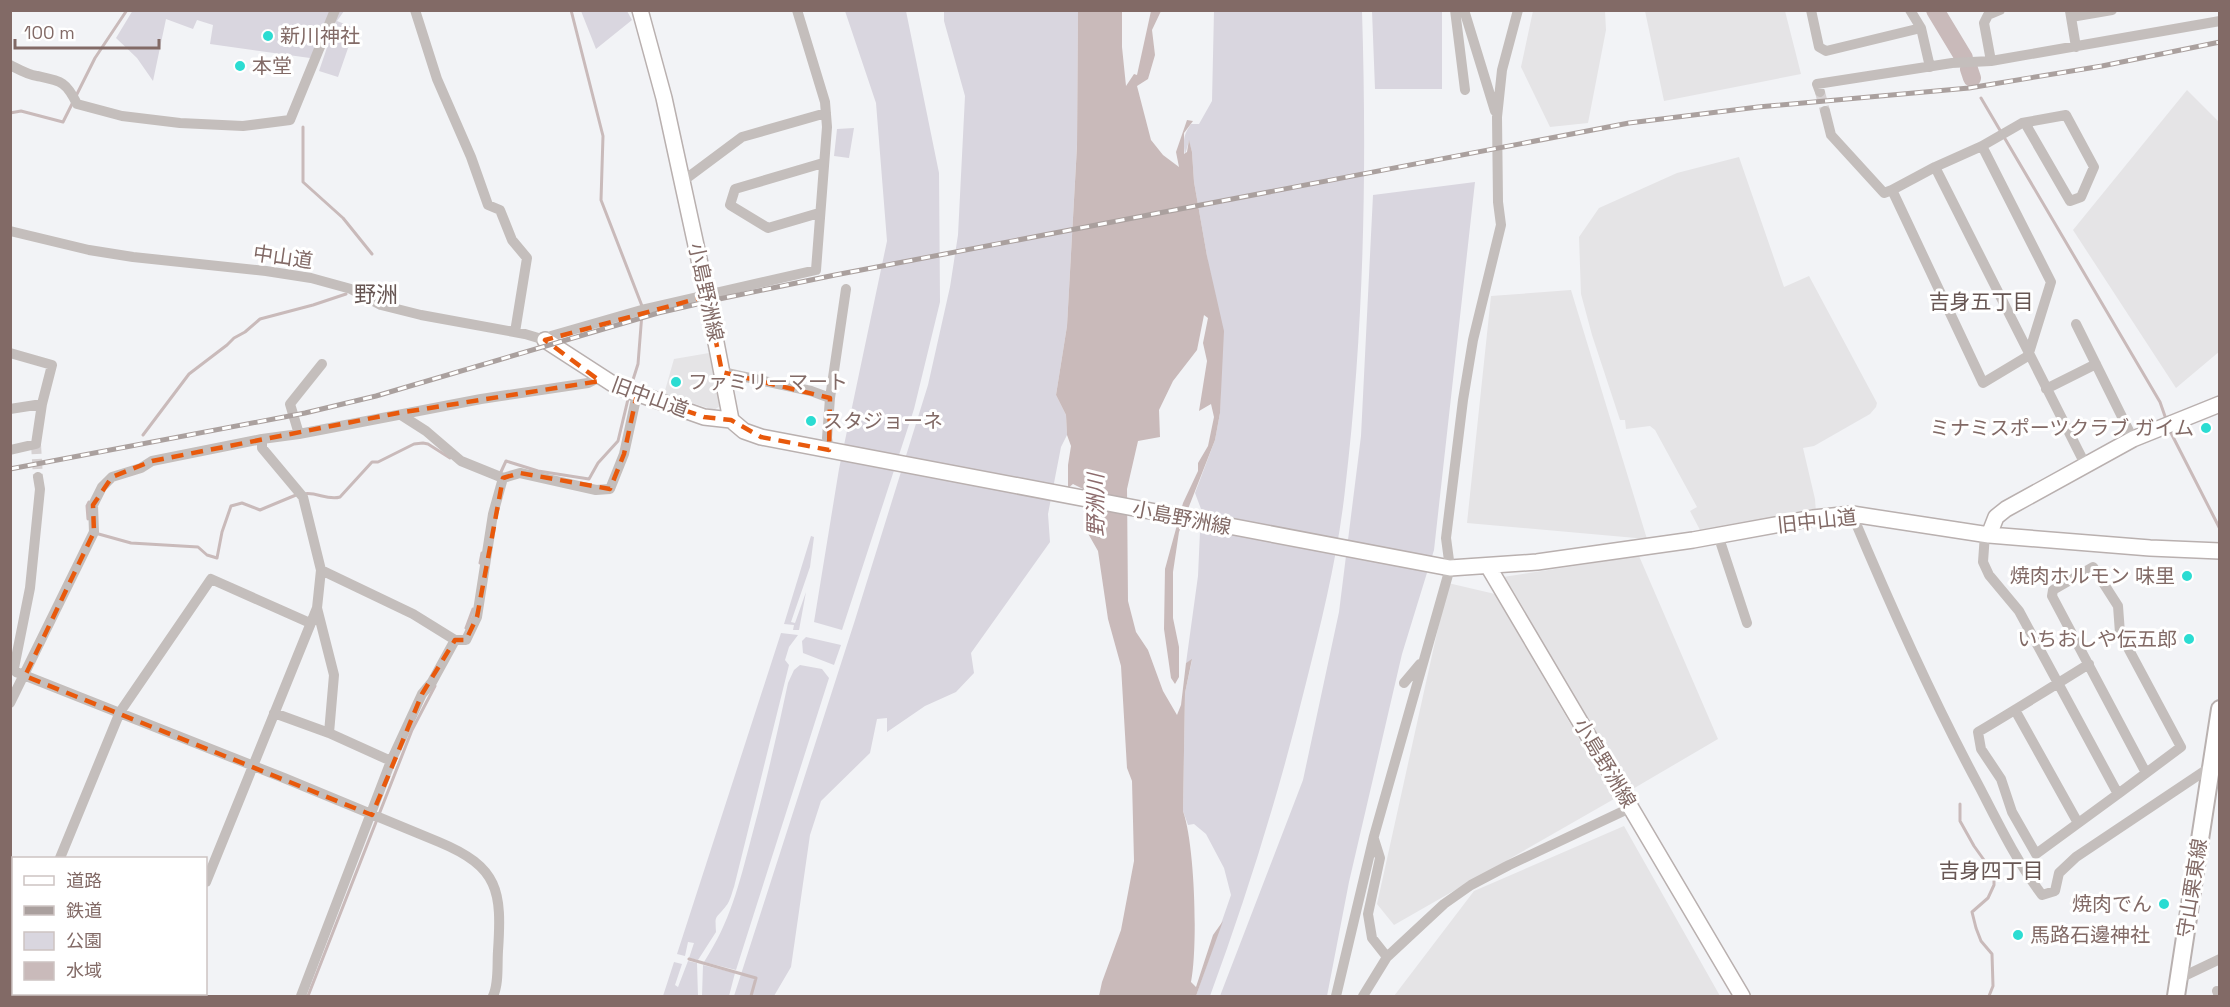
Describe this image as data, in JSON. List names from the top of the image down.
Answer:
{
  "streets": {
    "main road": ["小島野洲線", "旧中山道", "守山栗東線"],
    "street": ["中山道"]
  },
  "crossings": [
    ["中山道", "旧中山道"],
    ["小島野洲線", "旧中山道"]
  ],
  "districts": ["野洲", "吉身五丁目", "吉身四丁目"],
  "water": ["野洲川"],
  "places": [
    "新川神社",
    "本堂",
    "ファミリーマート",
    "スタジョーネ",
    "ミナミスポーツクラブ ガイム",
    "焼肉ホルモン 味里",
    "いちおしや伝五郎",
    "焼肉でん",
    "馬路石邊神社"
  ],
  "legend": [
    "道路",
    "鉄道",
    "公園",
    "水域"
  ],
  "scale_bar": "100 m"
}
